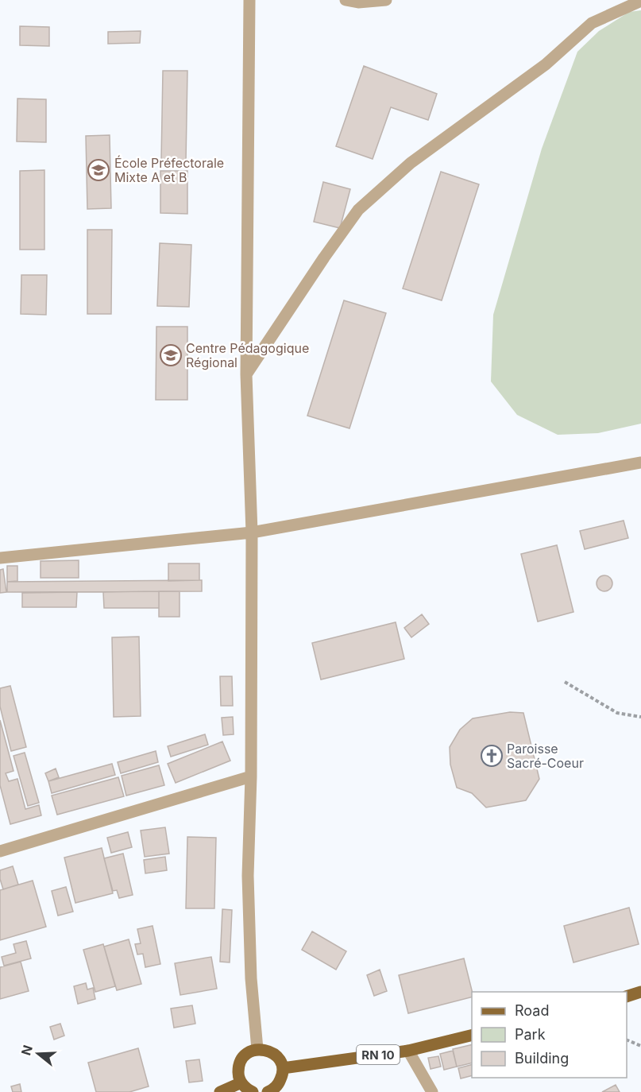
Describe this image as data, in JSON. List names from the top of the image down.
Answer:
{
  "streets": {
    "main road": ["RN 10"]
  },
  "places": {
    "school or university": ["École Préfectorale Mixte A et B", "Centre Pédagogique Régional"],
    "church": ["Paroisse Sacré-Coeur"]
  },
  "legend": ["Road", "Park", "Building"],
  "north": "left"
}
